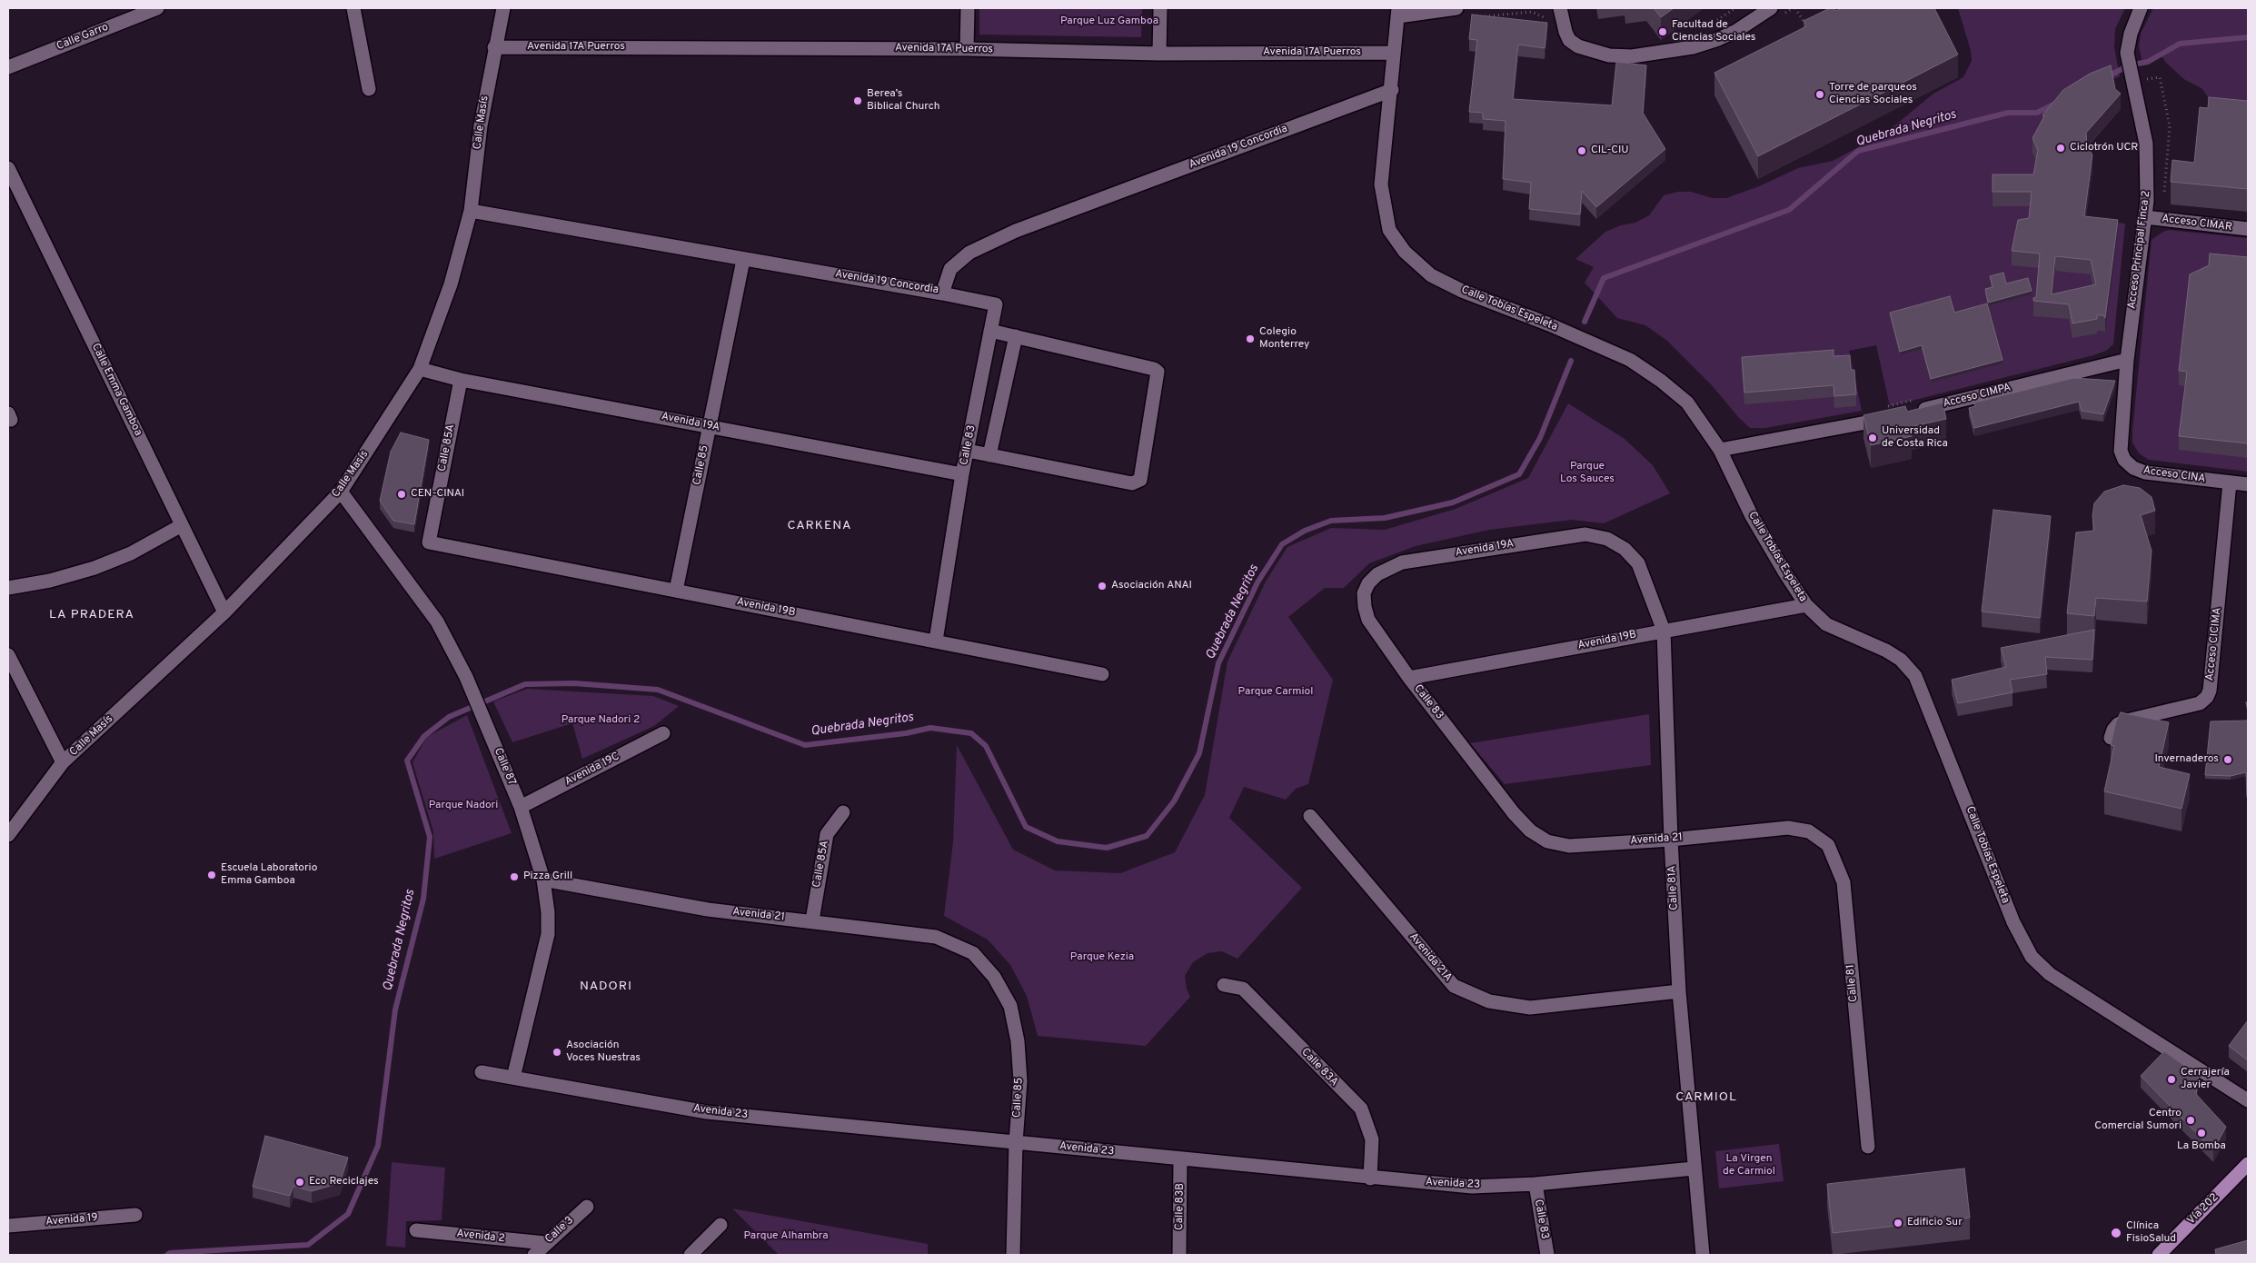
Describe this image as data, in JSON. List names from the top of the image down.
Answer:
{
  "streets": {
    "main road": ["Vía 202"],
    "street": [
      "Calle Garro",
      "Avenida 17A Puerros",
      "Calle Masís",
      "Avenida 19 Concordia",
      "Acceso CIMAR",
      "Acceso Principal Finca 2",
      "Calle Tobías Espeleta",
      "Calle Emma Gamboa",
      "Acceso CIMPA",
      "Avenida 19A",
      "Calle 83",
      "Calle 85A",
      "Calle 85",
      "Acceso CINA",
      "Avenida 19B",
      "Acceso CICIMA",
      "Calle 87",
      "Avenida 19C",
      "Avenida 21",
      "Calle 81A",
      "Avenida 21A",
      "Calle 81",
      "Calle 83A",
      "Avenida 23",
      "Calle 83B",
      "Avenida 19",
      "Calle 3",
      "Avenida 2"
    ]
  },
  "crossings": [
    ["Avenida 17A Puerros", "Calle Masís"],
    ["Avenida 17A Puerros", "Calle Tobías Espeleta"],
    ["Calle Masís", "Avenida 19 Concordia"],
    ["Calle Masís", "Calle Emma Gamboa"],
    ["Calle Masís", "Avenida 19A"],
    ["Calle Masís", "Calle 87"],
    ["Avenida 19 Concordia", "Calle Tobías Espeleta"],
    ["Avenida 19 Concordia", "Calle 83"],
    ["Avenida 19 Concordia", "Calle 85"],
    ["Acceso CIMAR", "Acceso Principal Finca 2"],
    ["Acceso Principal Finca 2", "Acceso CIMPA"],
    ["Acceso Principal Finca 2", "Acceso CINA"],
    ["Calle Tobías Espeleta", "Avenida 19B"],
    ["Acceso CIMPA", "Acceso CINA"],
    ["Avenida 19A", "Calle 83"],
    ["Avenida 19A", "Calle 85A"],
    ["Avenida 19A", "Calle 85"],
    ["Avenida 19A", "Calle 81A"],
    ["Calle 83", "Avenida 19B"],
    ["Calle 83", "Avenida 21"],
    ["Calle 83", "Avenida 23"],
    ["Calle 85A", "Avenida 19B"],
    ["Calle 85A", "Avenida 21"],
    ["Calle 85", "Avenida 19B"],
    ["Calle 85", "Avenida 21"],
    ["Calle 85", "Avenida 23"],
    ["Acceso CINA", "Acceso CICIMA"],
    ["Avenida 19B", "Calle 81A"],
    ["Calle 87", "Avenida 19C"],
    ["Calle 87", "Avenida 21"],
    ["Calle 87", "Avenida 23"],
    ["Avenida 21", "Calle 81A"],
    ["Avenida 21", "Calle 81"],
    ["Calle 81A", "Avenida 21A"],
    ["Calle 81A", "Avenida 23"],
    ["Calle 83A", "Avenida 23"],
    ["Avenida 23", "Calle 83B"],
    ["Calle 3", "Avenida 2"]
  ],
  "districts": [
    "CARKENA",
    "LA PRADERA",
    "NADORI",
    "CARMIOL"
  ],
  "water": ["Quebrada Negritos"],
  "parks": [
    "Parque Luz Gamboa",
    "Parque Los Sauces",
    "Parque Carmiol",
    "Parque Nadori 2",
    "Parque Nadori",
    "Parque Kezia",
    "La Virgen de Carmiol",
    "Parque Alhambra"
  ],
  "places": [
    "Facultad de Ciencias Sociales",
    "Torre de parqueos Ciencias Sociales",
    "Berea’s Biblical Church",
    "Ciclotrón UCR",
    "CIL-CIU",
    "Colegio Monterrey",
    "Universidad de Costa Rica",
    "CEN-CINAI",
    "Asociación ANAI",
    "Invernaderos",
    "Escuela Laboratorio Emma Gamboa",
    "Pizza Grill",
    "Asociación Voces Nuestras",
    "Cerrajería Javier",
    "Centro Comercial Sumori",
    "La Bomba",
    "Eco Reciclajes",
    "Edificio Sur",
    "Clínica FisioSalud"
  ]
}
